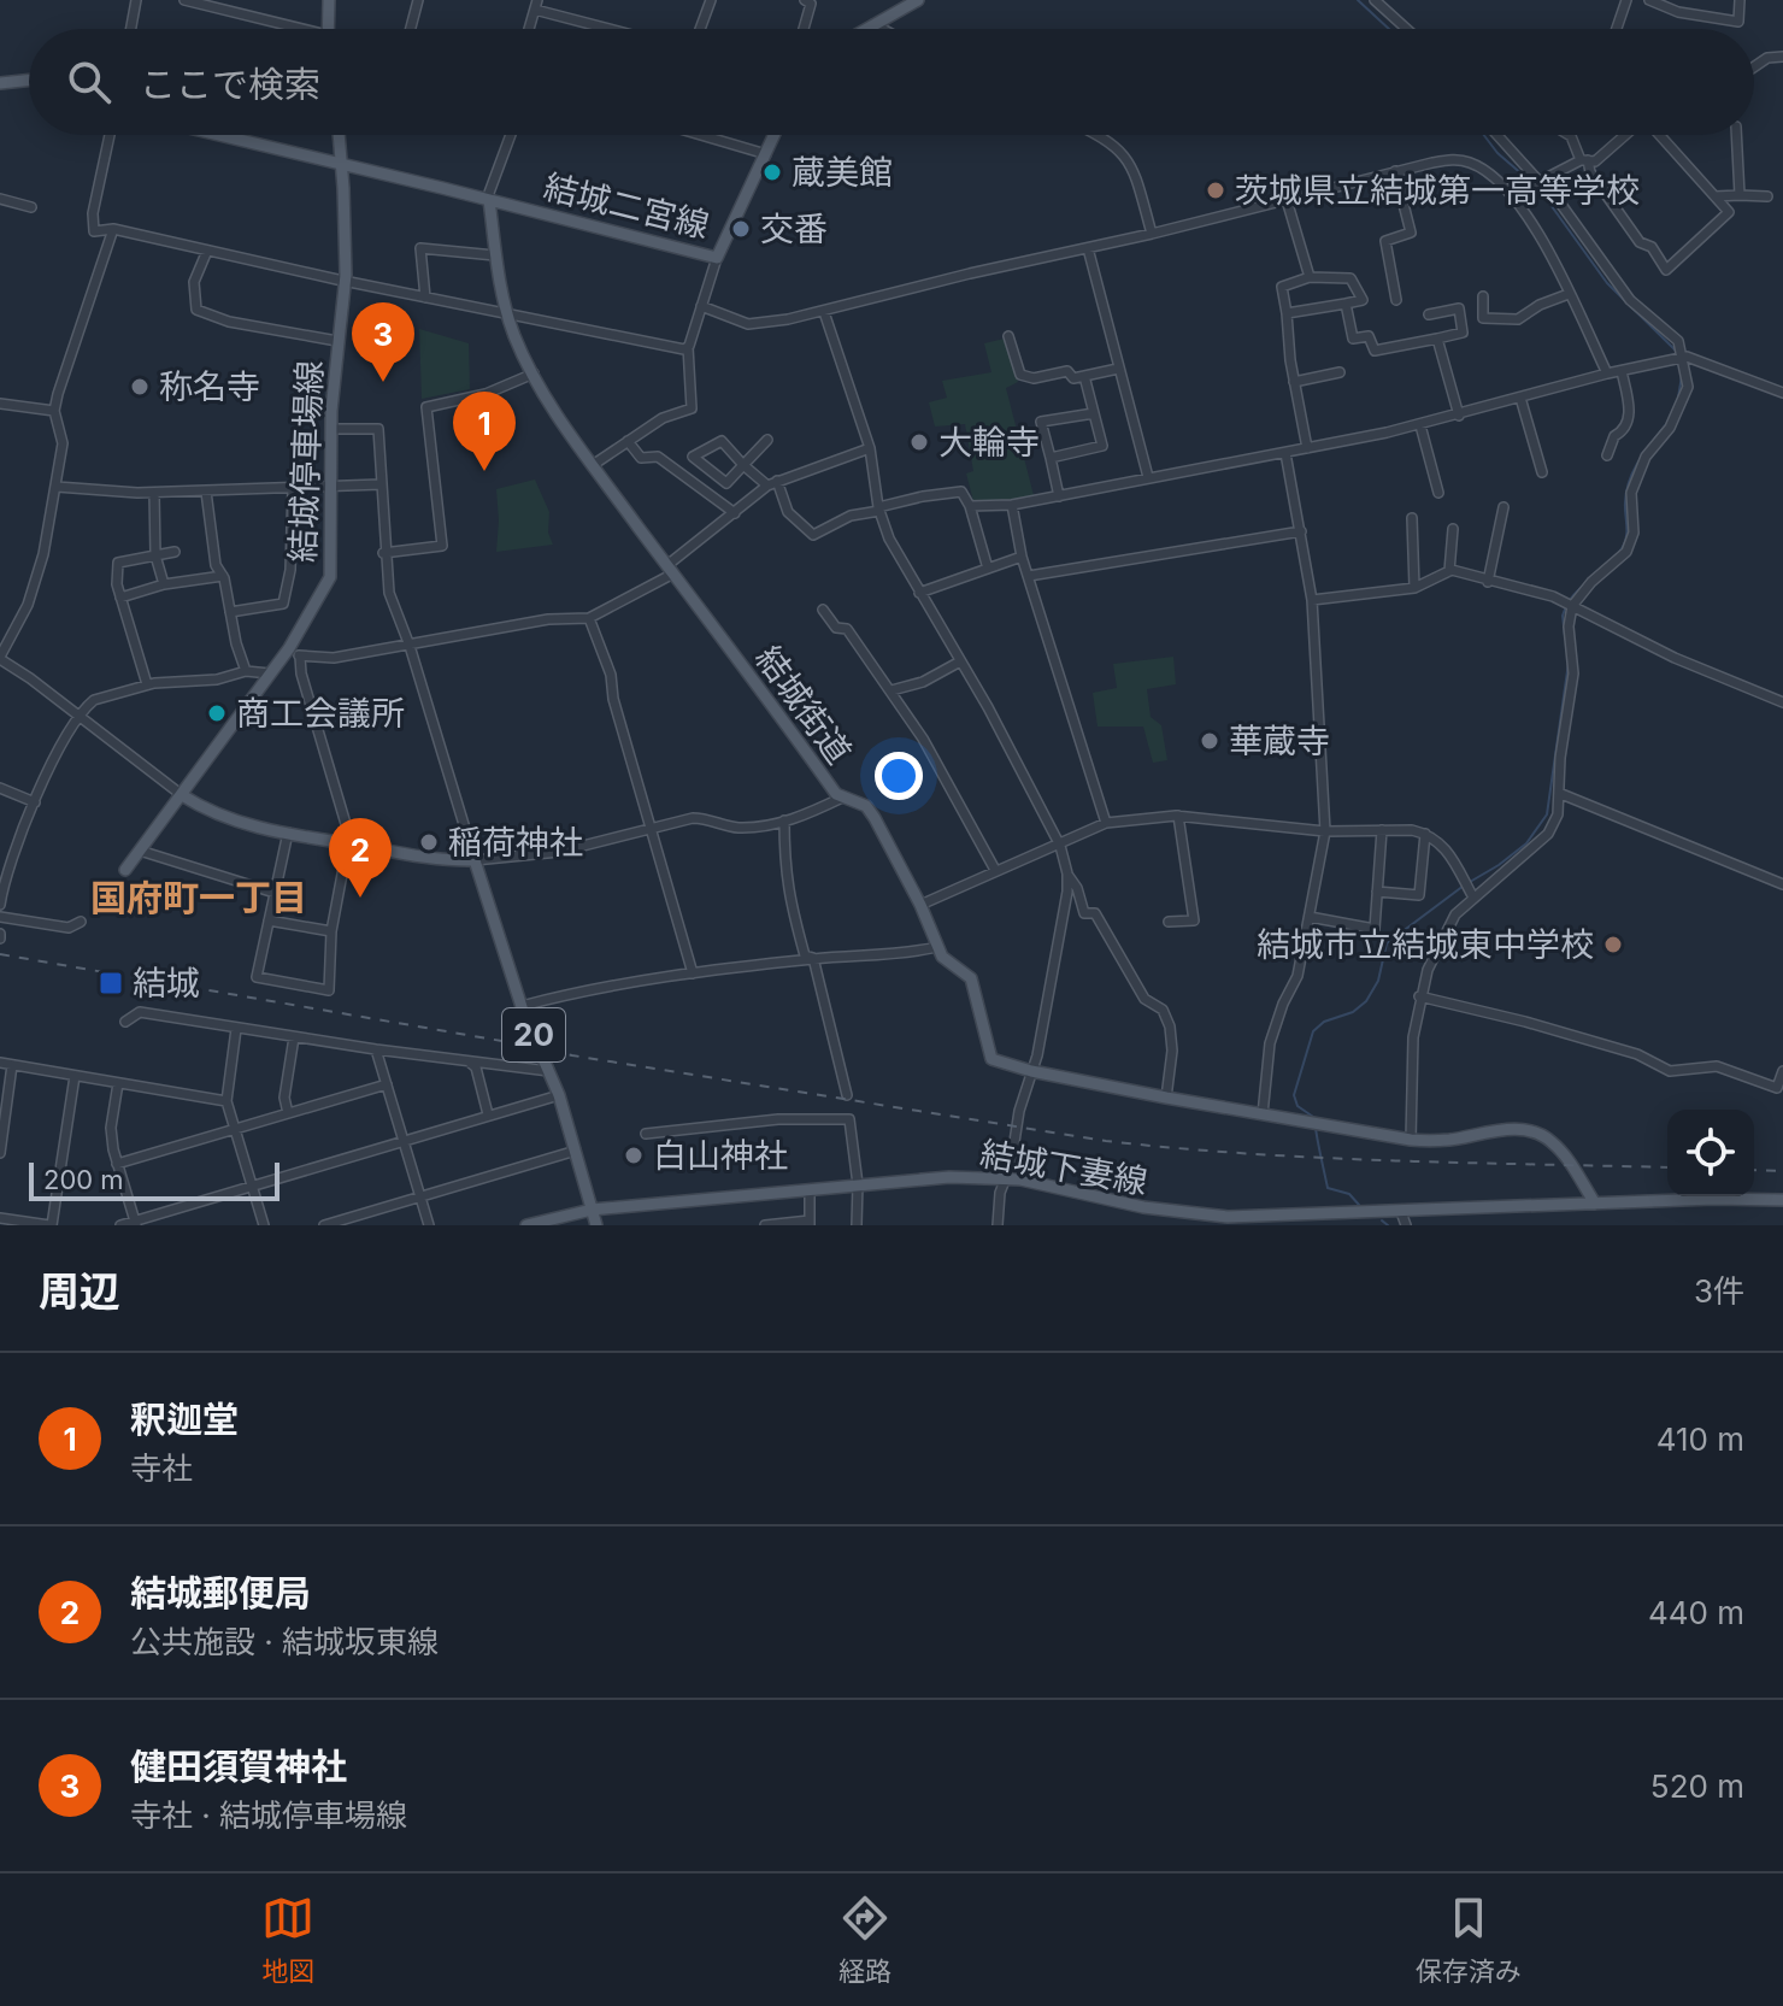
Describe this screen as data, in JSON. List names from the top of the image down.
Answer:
{
  "streets": {
    "main road": [
      "結城二宮線",
      "結城停車場線",
      "結城街道",
      "20",
      "結城下妻線"
    ]
  },
  "crossings": [
    ["結城二宮線", "結城街道"],
    ["結城街道", "結城下妻線"],
    ["20", "結城下妻線"]
  ],
  "districts": ["国府町一丁目"],
  "places": {
    "other": [
      "蔵美館",
      "茨城県立結城第一高等学校",
      "交番",
      "称名寺",
      "大輪寺",
      "商工会議所",
      "華蔵寺",
      "稲荷神社",
      "結城市立結城東中学校",
      "白山神社"
    ],
    "transit": ["結城"]
  },
  "scale_bar": "200 m",
  "page": {
    "search": "ここで検索",
    "pins": ["3", "1", "2"],
    "scale": "200 m",
    "heading": ["周辺", "3件"],
    "list": [
      {
        "mark": "1",
        "name": "釈迦堂",
        "note": "寺社",
        "value": "410 m"
      },
      {
        "mark": "2",
        "name": "結城郵便局",
        "note": "公共施設 · 結城坂東線",
        "value": "440 m"
      },
      {
        "mark": "3",
        "name": "健田須賀神社",
        "note": "寺社 · 結城停車場線",
        "value": "520 m"
      }
    ],
    "nav": ["地図", "経路", "保存済み"]
  }
}
